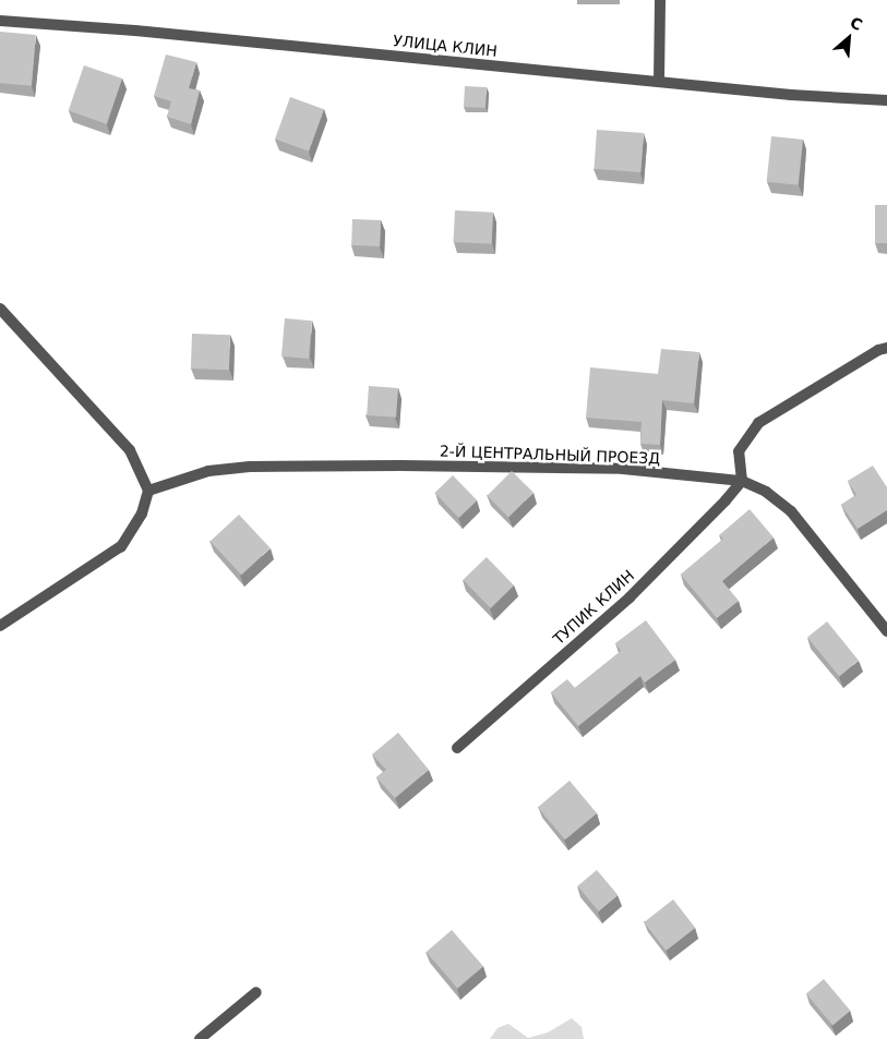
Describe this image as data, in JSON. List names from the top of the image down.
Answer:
{
  "streets": {
    "street": ["УЛИЦА КЛИН", "2-Й ЦЕНТРАЛЬНЫЙ ПРОЕЗД", "ТУПИК КЛИН"]
  },
  "crossings": [
    ["2-Й ЦЕНТРАЛЬНЫЙ ПРОЕЗД", "ТУПИК КЛИН"]
  ],
  "north": "top right"
}
